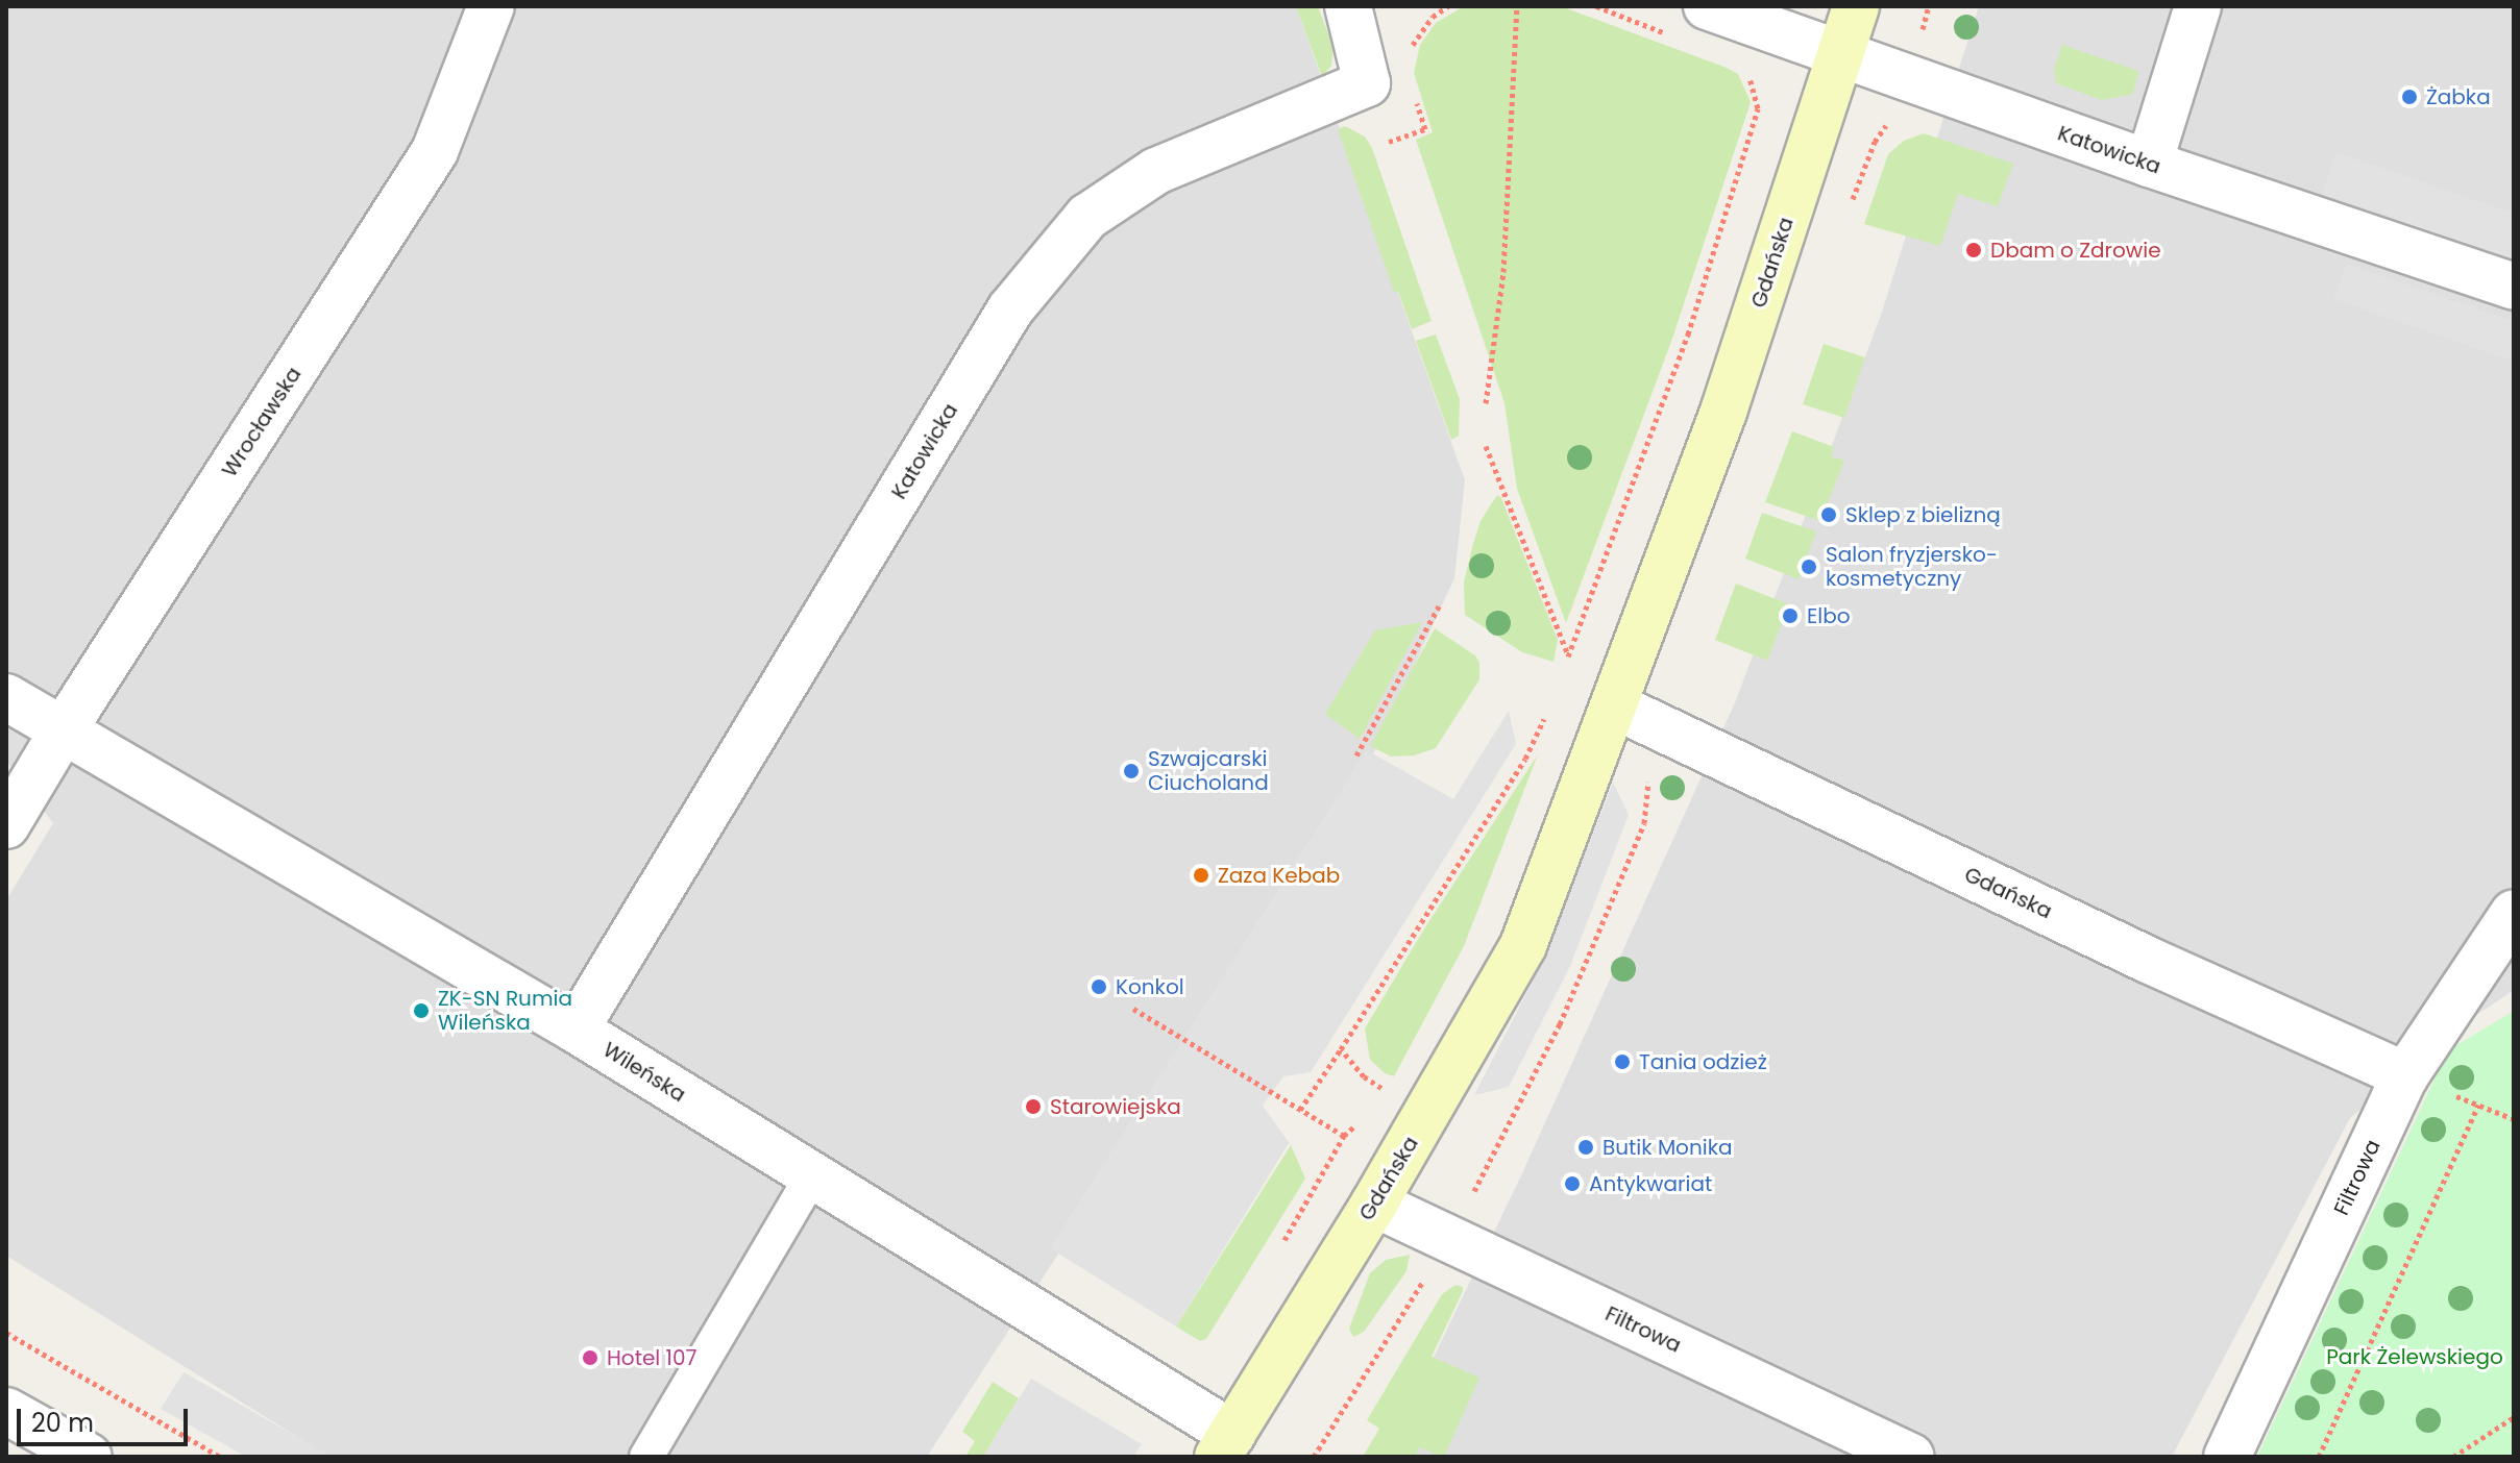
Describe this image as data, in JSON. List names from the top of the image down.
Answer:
{
  "streets": {
    "main road": ["Gdańska"],
    "street": [
      "Katowicka",
      "Wrocławska",
      "Wileńska",
      "Filtrowa"
    ]
  },
  "crossings": [
    ["Katowicka", "Gdańska"],
    ["Katowicka", "Wileńska"],
    ["Gdańska", "Wileńska"],
    ["Gdańska", "Filtrowa"],
    ["Wrocławska", "Wileńska"]
  ],
  "parks": ["Park Żelewskiego"],
  "places": [
    "Żabka",
    "Dbam o Zdrowie",
    "Sklep z bielizną",
    "Salon fryzjersko- kosmetyczny",
    "Elbo",
    "Szwajcarski Ciucholand",
    "Zaza Kebab",
    "Konkol",
    "ZK-SN Rumia Wileńska",
    "Tania odzież",
    "Starowiejska",
    "Butik Monika",
    "Antykwariat",
    "Hotel 107"
  ],
  "scale_bar": "20 m"
}
